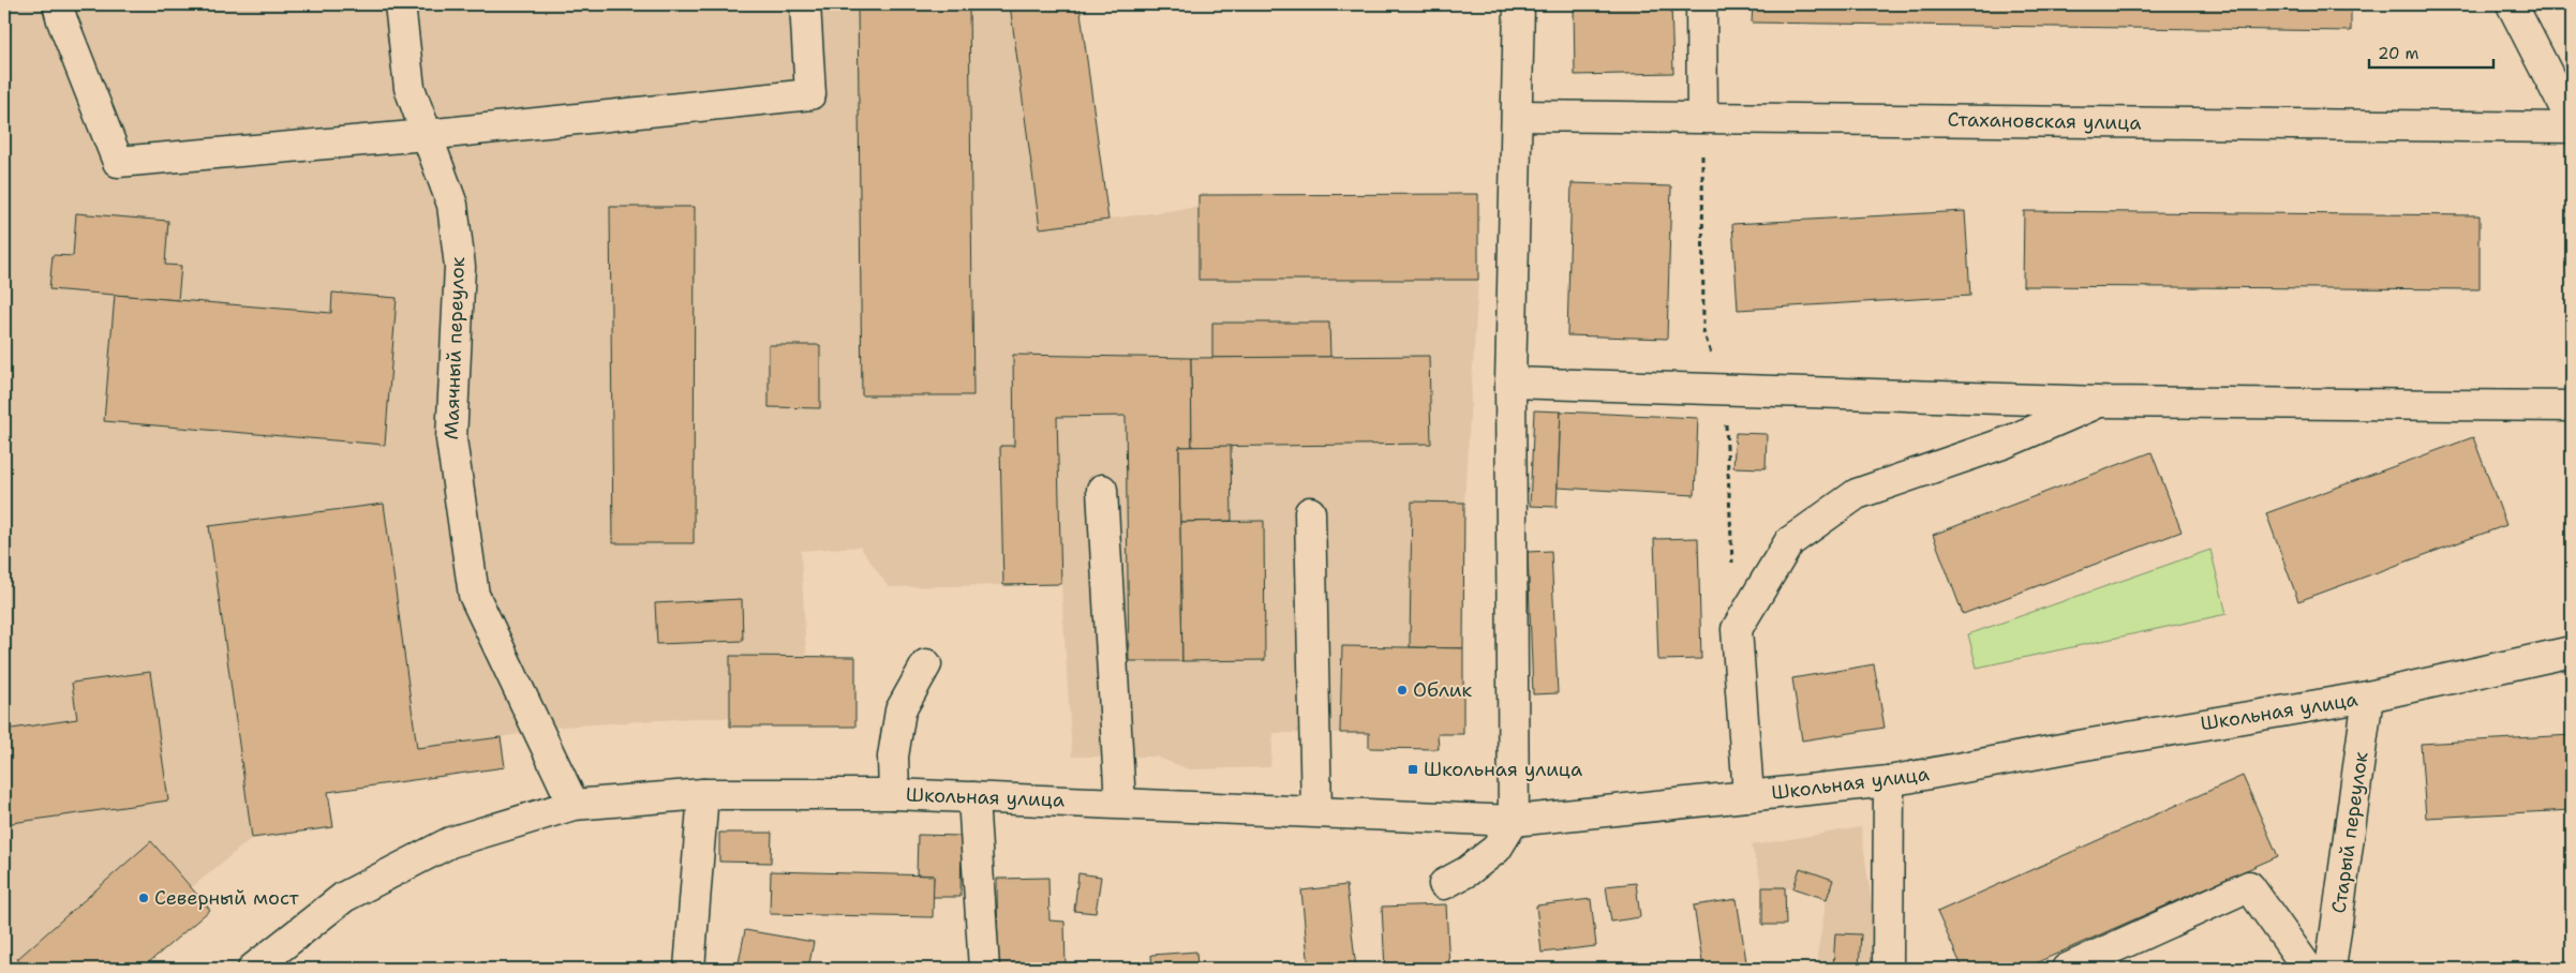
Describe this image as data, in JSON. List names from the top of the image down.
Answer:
{
  "streets": {
    "street": [
      "Стахановская улица",
      "Маячный переулок",
      "Школьная улица",
      "Старый переулок"
    ]
  },
  "crossings": [
    ["Маячный переулок", "Школьная улица"],
    ["Школьная улица", "Старый переулок"]
  ],
  "places": {
    "other": ["Облик", "Северный мост"],
    "transit": ["Школьная улица"]
  },
  "scale_bar": "20 m"
}
